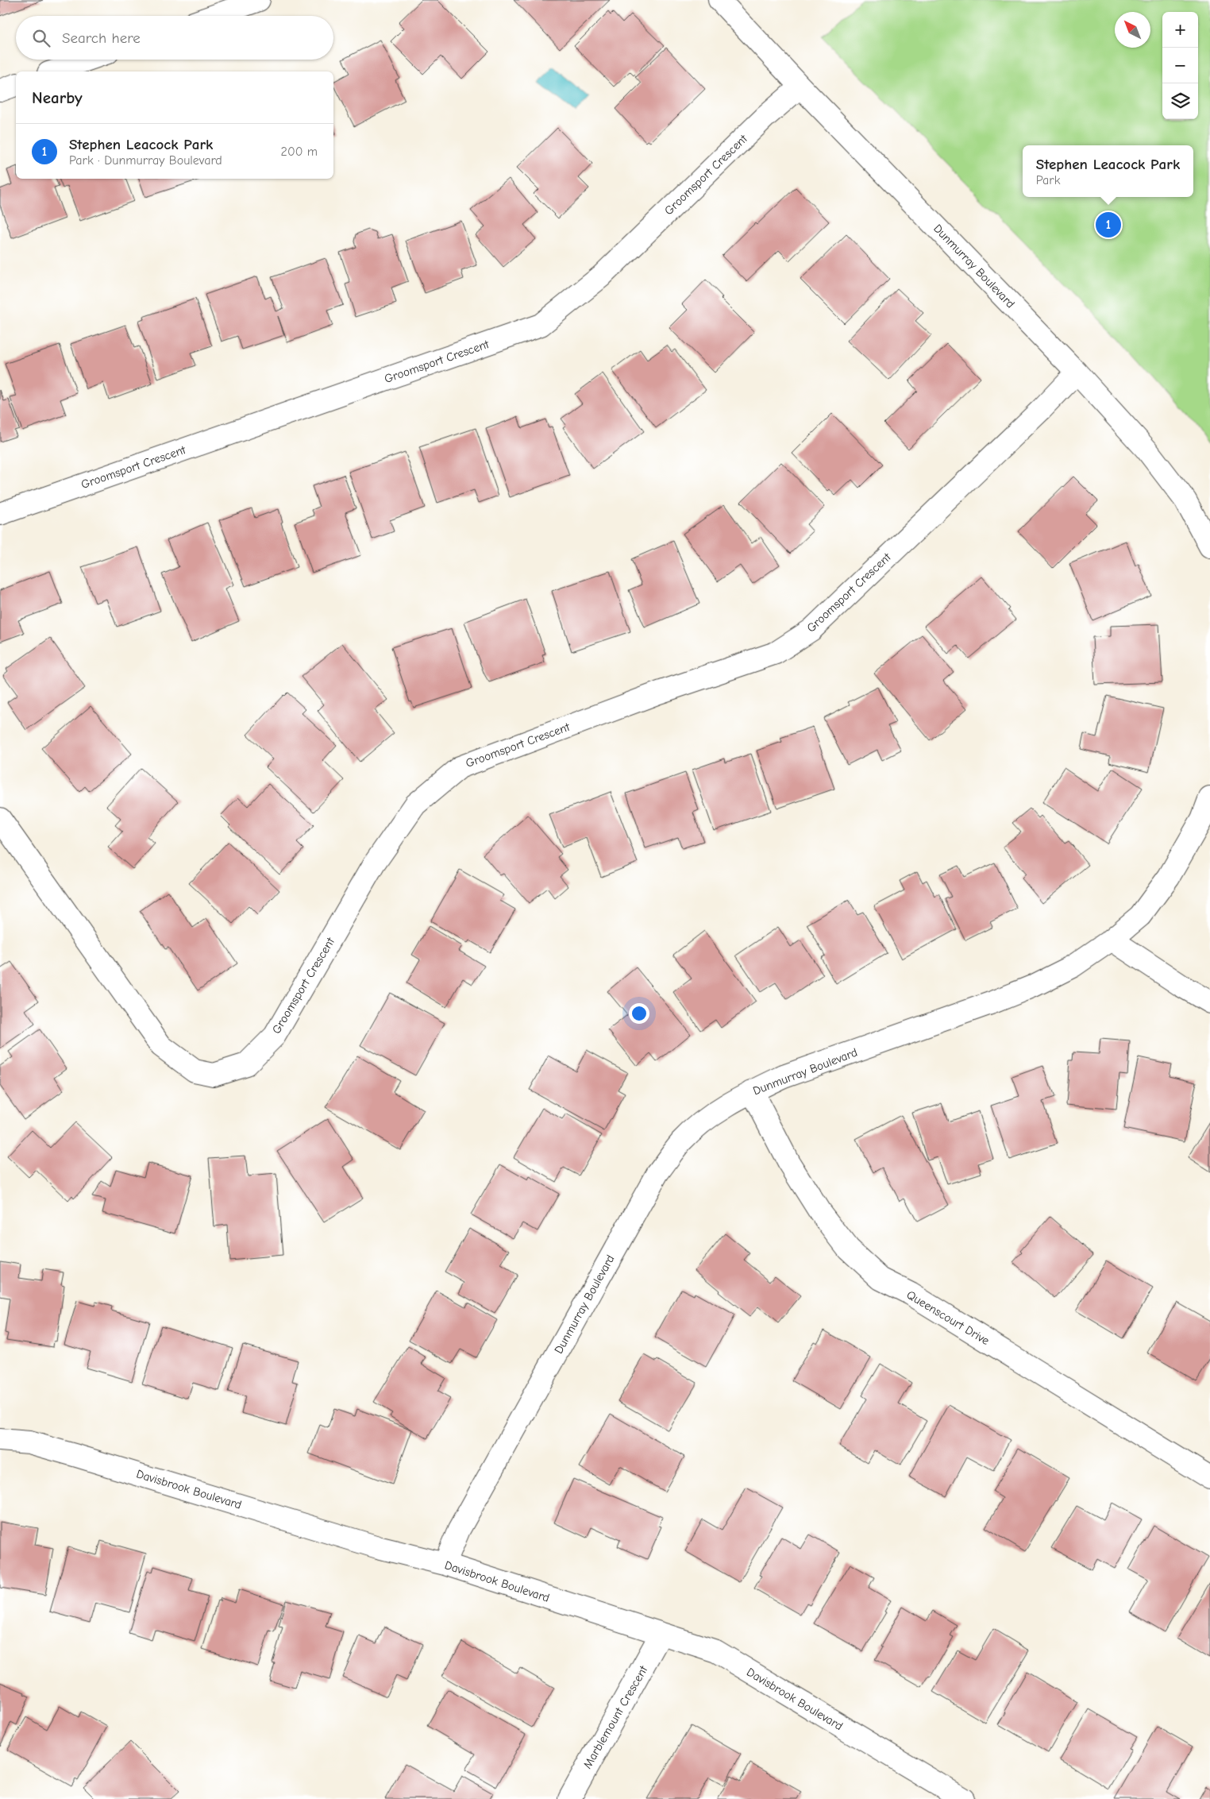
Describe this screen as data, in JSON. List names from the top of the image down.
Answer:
{
  "streets": {
    "street": [
      "Groomsport Crescent",
      "Dunmurray Boulevard",
      "Queenscourt Drive",
      "Davisbrook Boulevard",
      "Marblemount Crescent"
    ]
  },
  "crossings": [
    ["Groomsport Crescent", "Dunmurray Boulevard"],
    ["Dunmurray Boulevard", "Queenscourt Drive"],
    ["Dunmurray Boulevard", "Davisbrook Boulevard"],
    ["Davisbrook Boulevard", "Marblemount Crescent"]
  ],
  "north": "top left",
  "page": {
    "map_buttons": ["+", "−"],
    "search": "Search here",
    "heading": "Nearby",
    "list": [
      {
        "mark": "1",
        "name": "Stephen Leacock Park",
        "note": "Park · Dunmurray Boulevard",
        "value": "200 m"
      }
    ],
    "popup": ["Stephen Leacock Park", "Park"],
    "pins": "1"
  }
}
